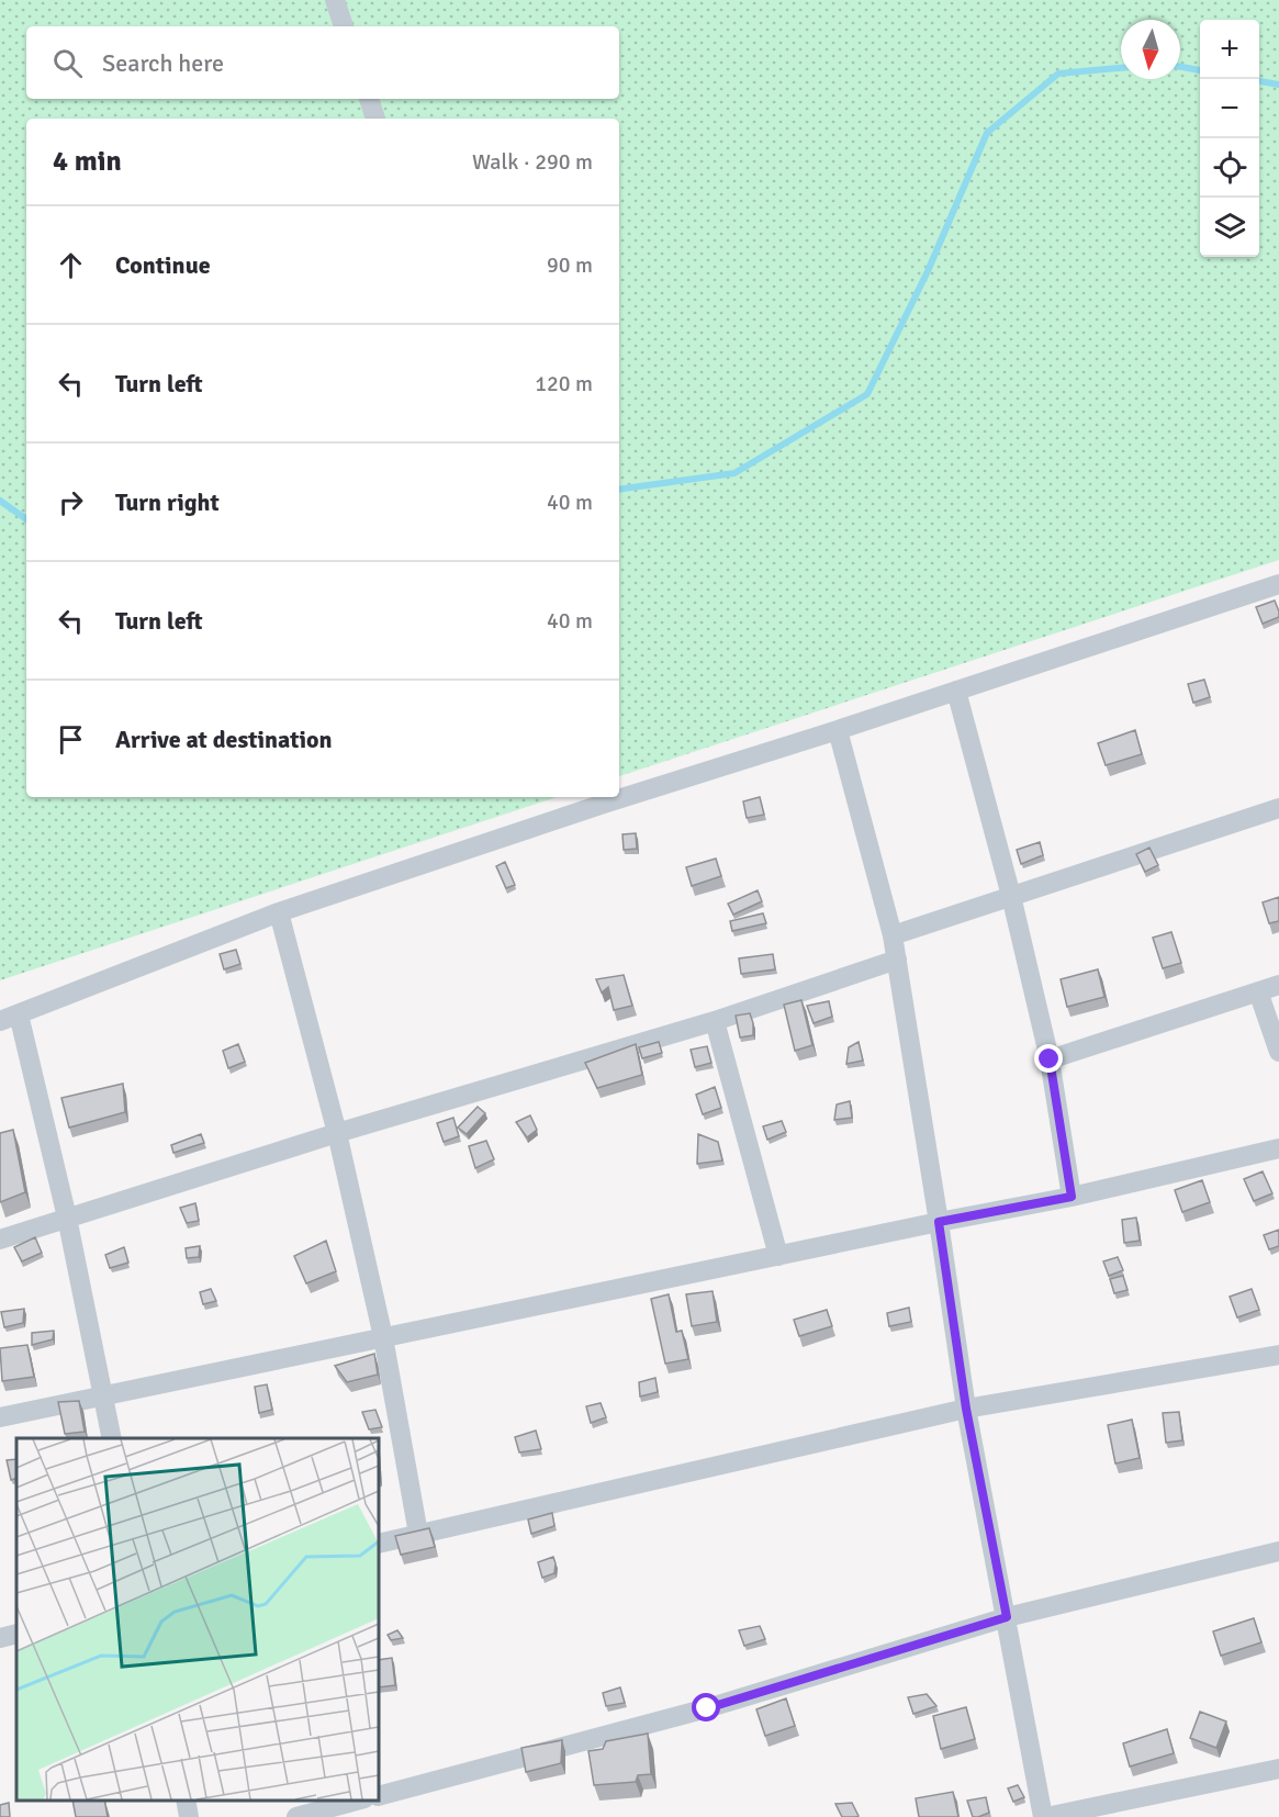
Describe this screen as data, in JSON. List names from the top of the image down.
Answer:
{
  "north": "bottom",
  "page": {
    "map_buttons": ["+", "−"],
    "search": "Search here",
    "heading": ["4 min", "Walk · 290 m"],
    "list": [
      ["Continue", "90 m"],
      ["Turn left", "120 m"],
      ["Turn right", "40 m"],
      ["Turn left", "40 m"],
      "Arrive at destination"
    ]
  }
}
